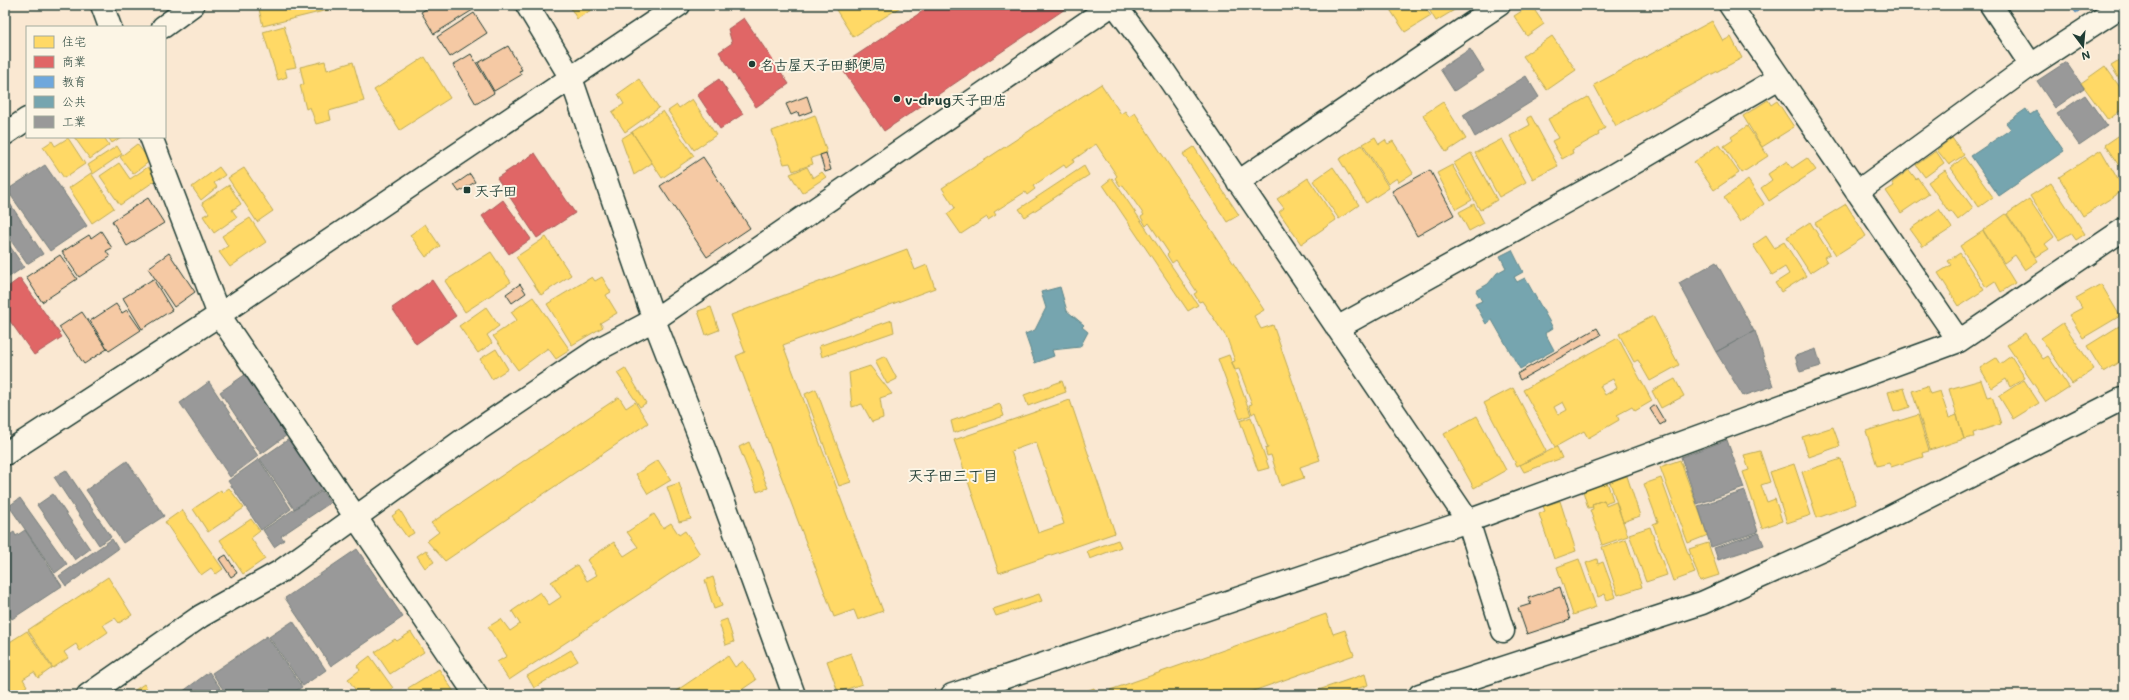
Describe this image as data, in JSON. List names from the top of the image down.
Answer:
{
  "districts": ["天子田三丁目"],
  "places": {
    "other": ["名古屋天子田郵便局", "v-drug天子田店"],
    "transit": ["天子田"]
  },
  "legend": [
    "住宅",
    "商業",
    "教育",
    "公共",
    "工業"
  ],
  "north": "bottom"
}
